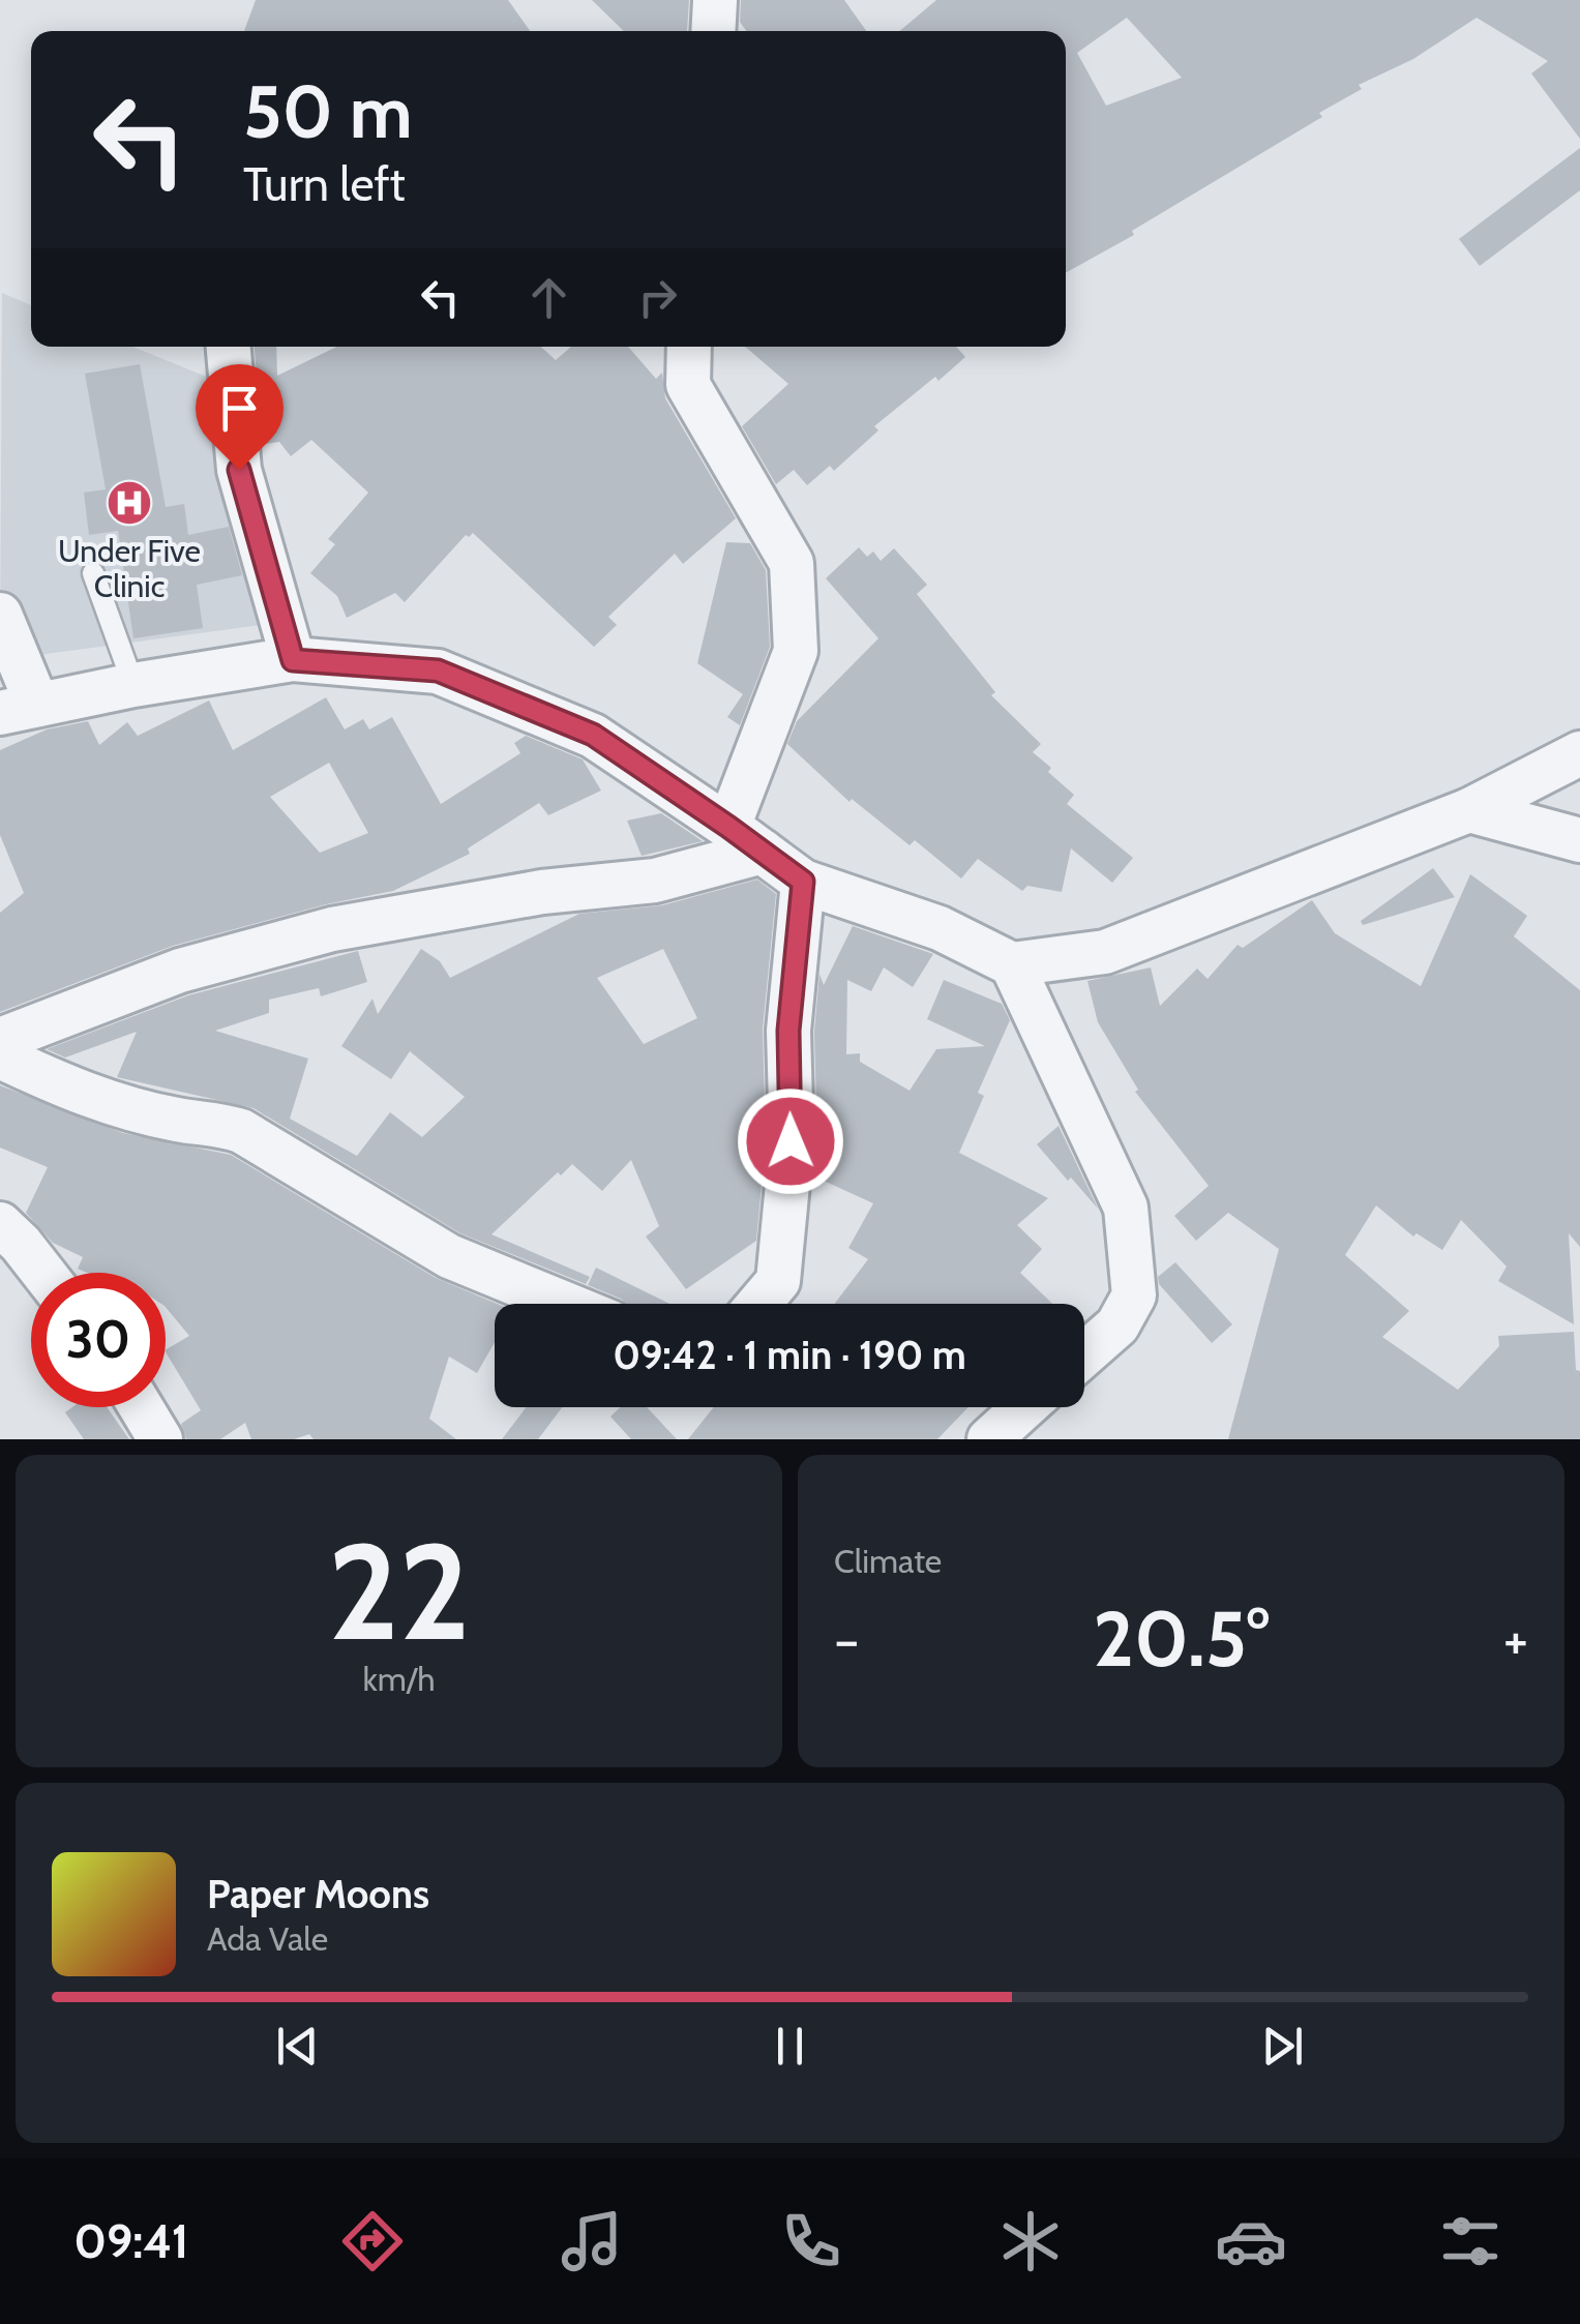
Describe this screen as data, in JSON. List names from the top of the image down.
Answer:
{
  "places": {
    "hospital": ["Under Five Clinic"]
  },
  "page": {
    "turn": ["50 m", "Turn left"],
    "limit": "30",
    "trip": "09:42 · 1 min · 190 m",
    "tile": [
      ["22", "km/h"],
      "Climate"
    ],
    "heat": ["−", "20.5°", "+"],
    "song": ["Paper Moons", "Ada Vale"],
    "tabs": "09:41"
  }
}
